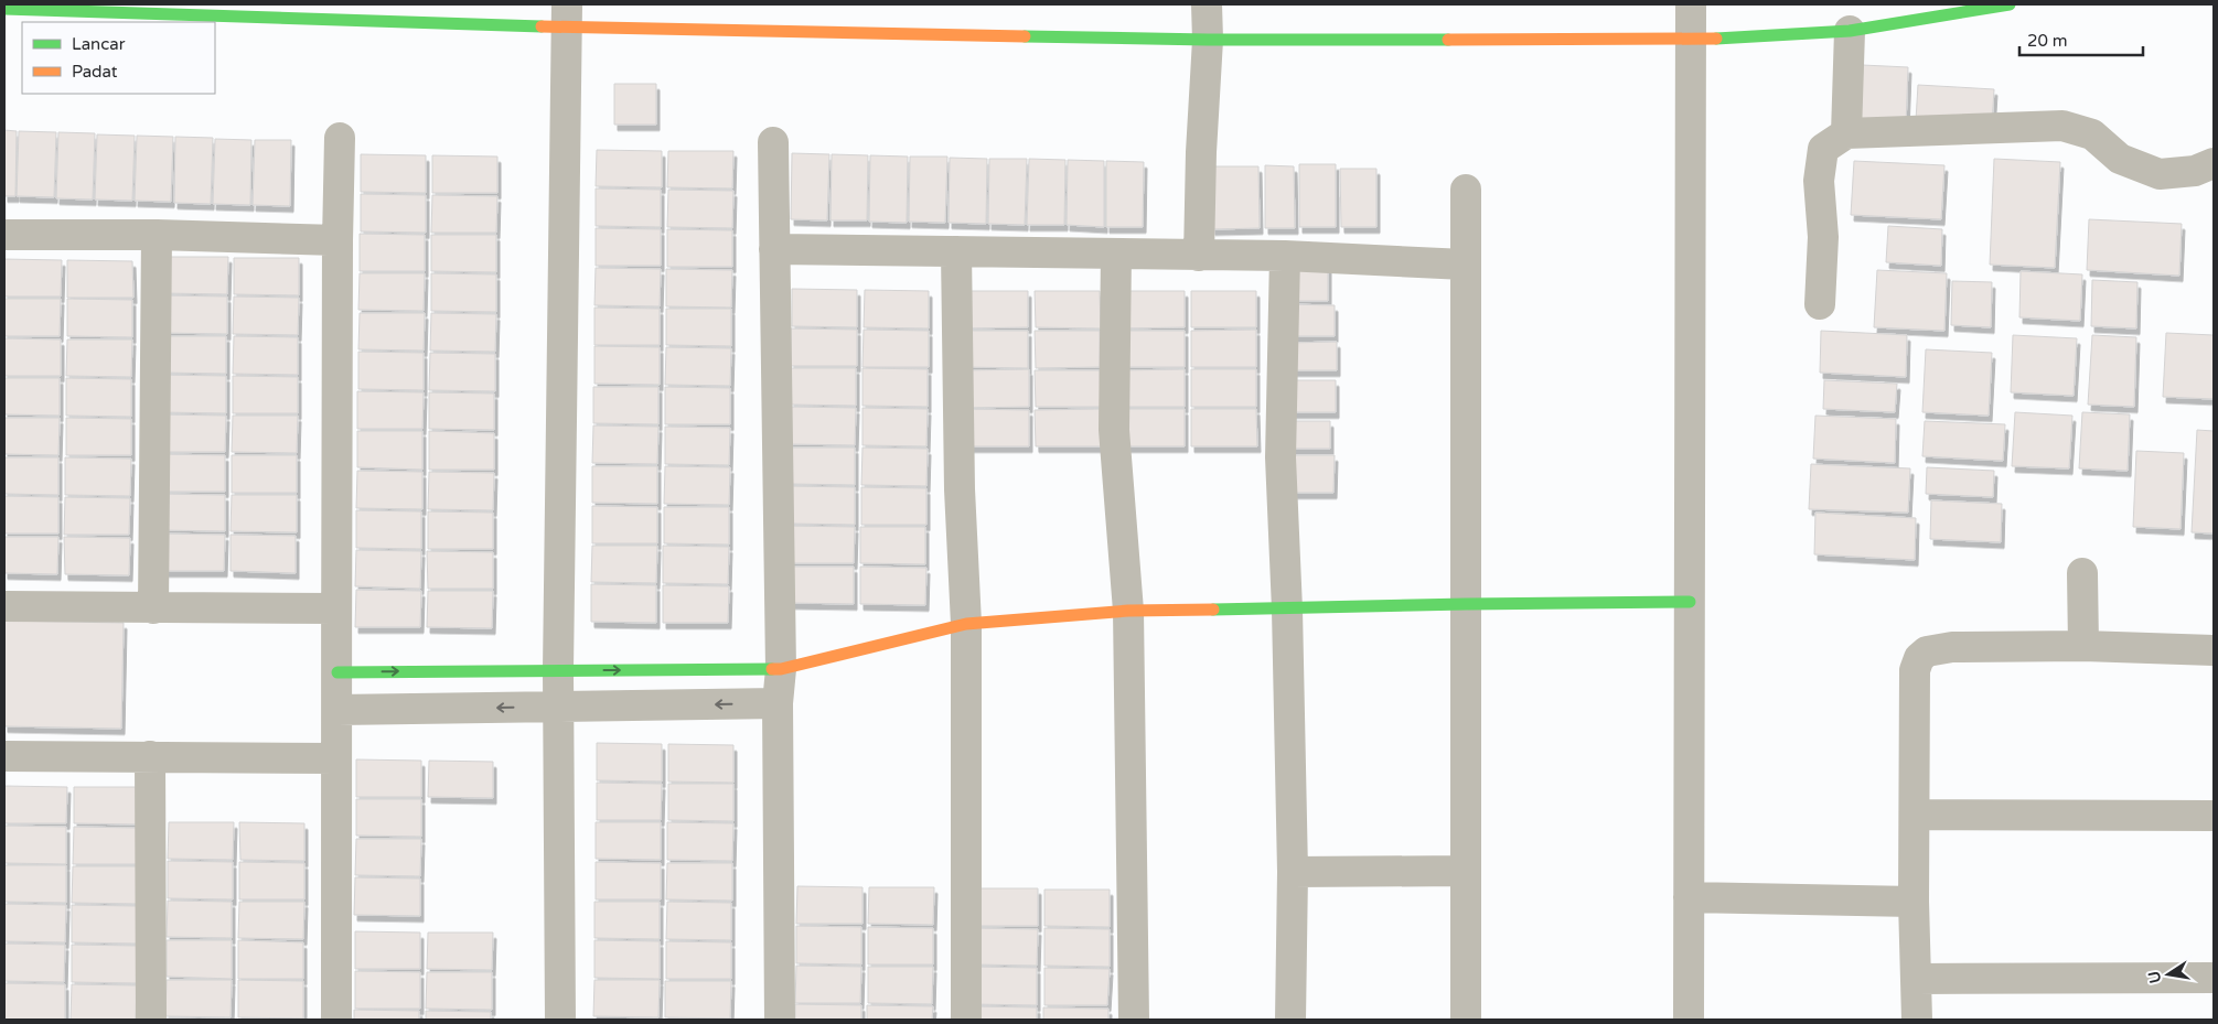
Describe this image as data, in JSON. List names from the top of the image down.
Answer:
{
  "legend": ["Lancar", "Padat"],
  "scale_bar": "20 m",
  "north": "left"
}
